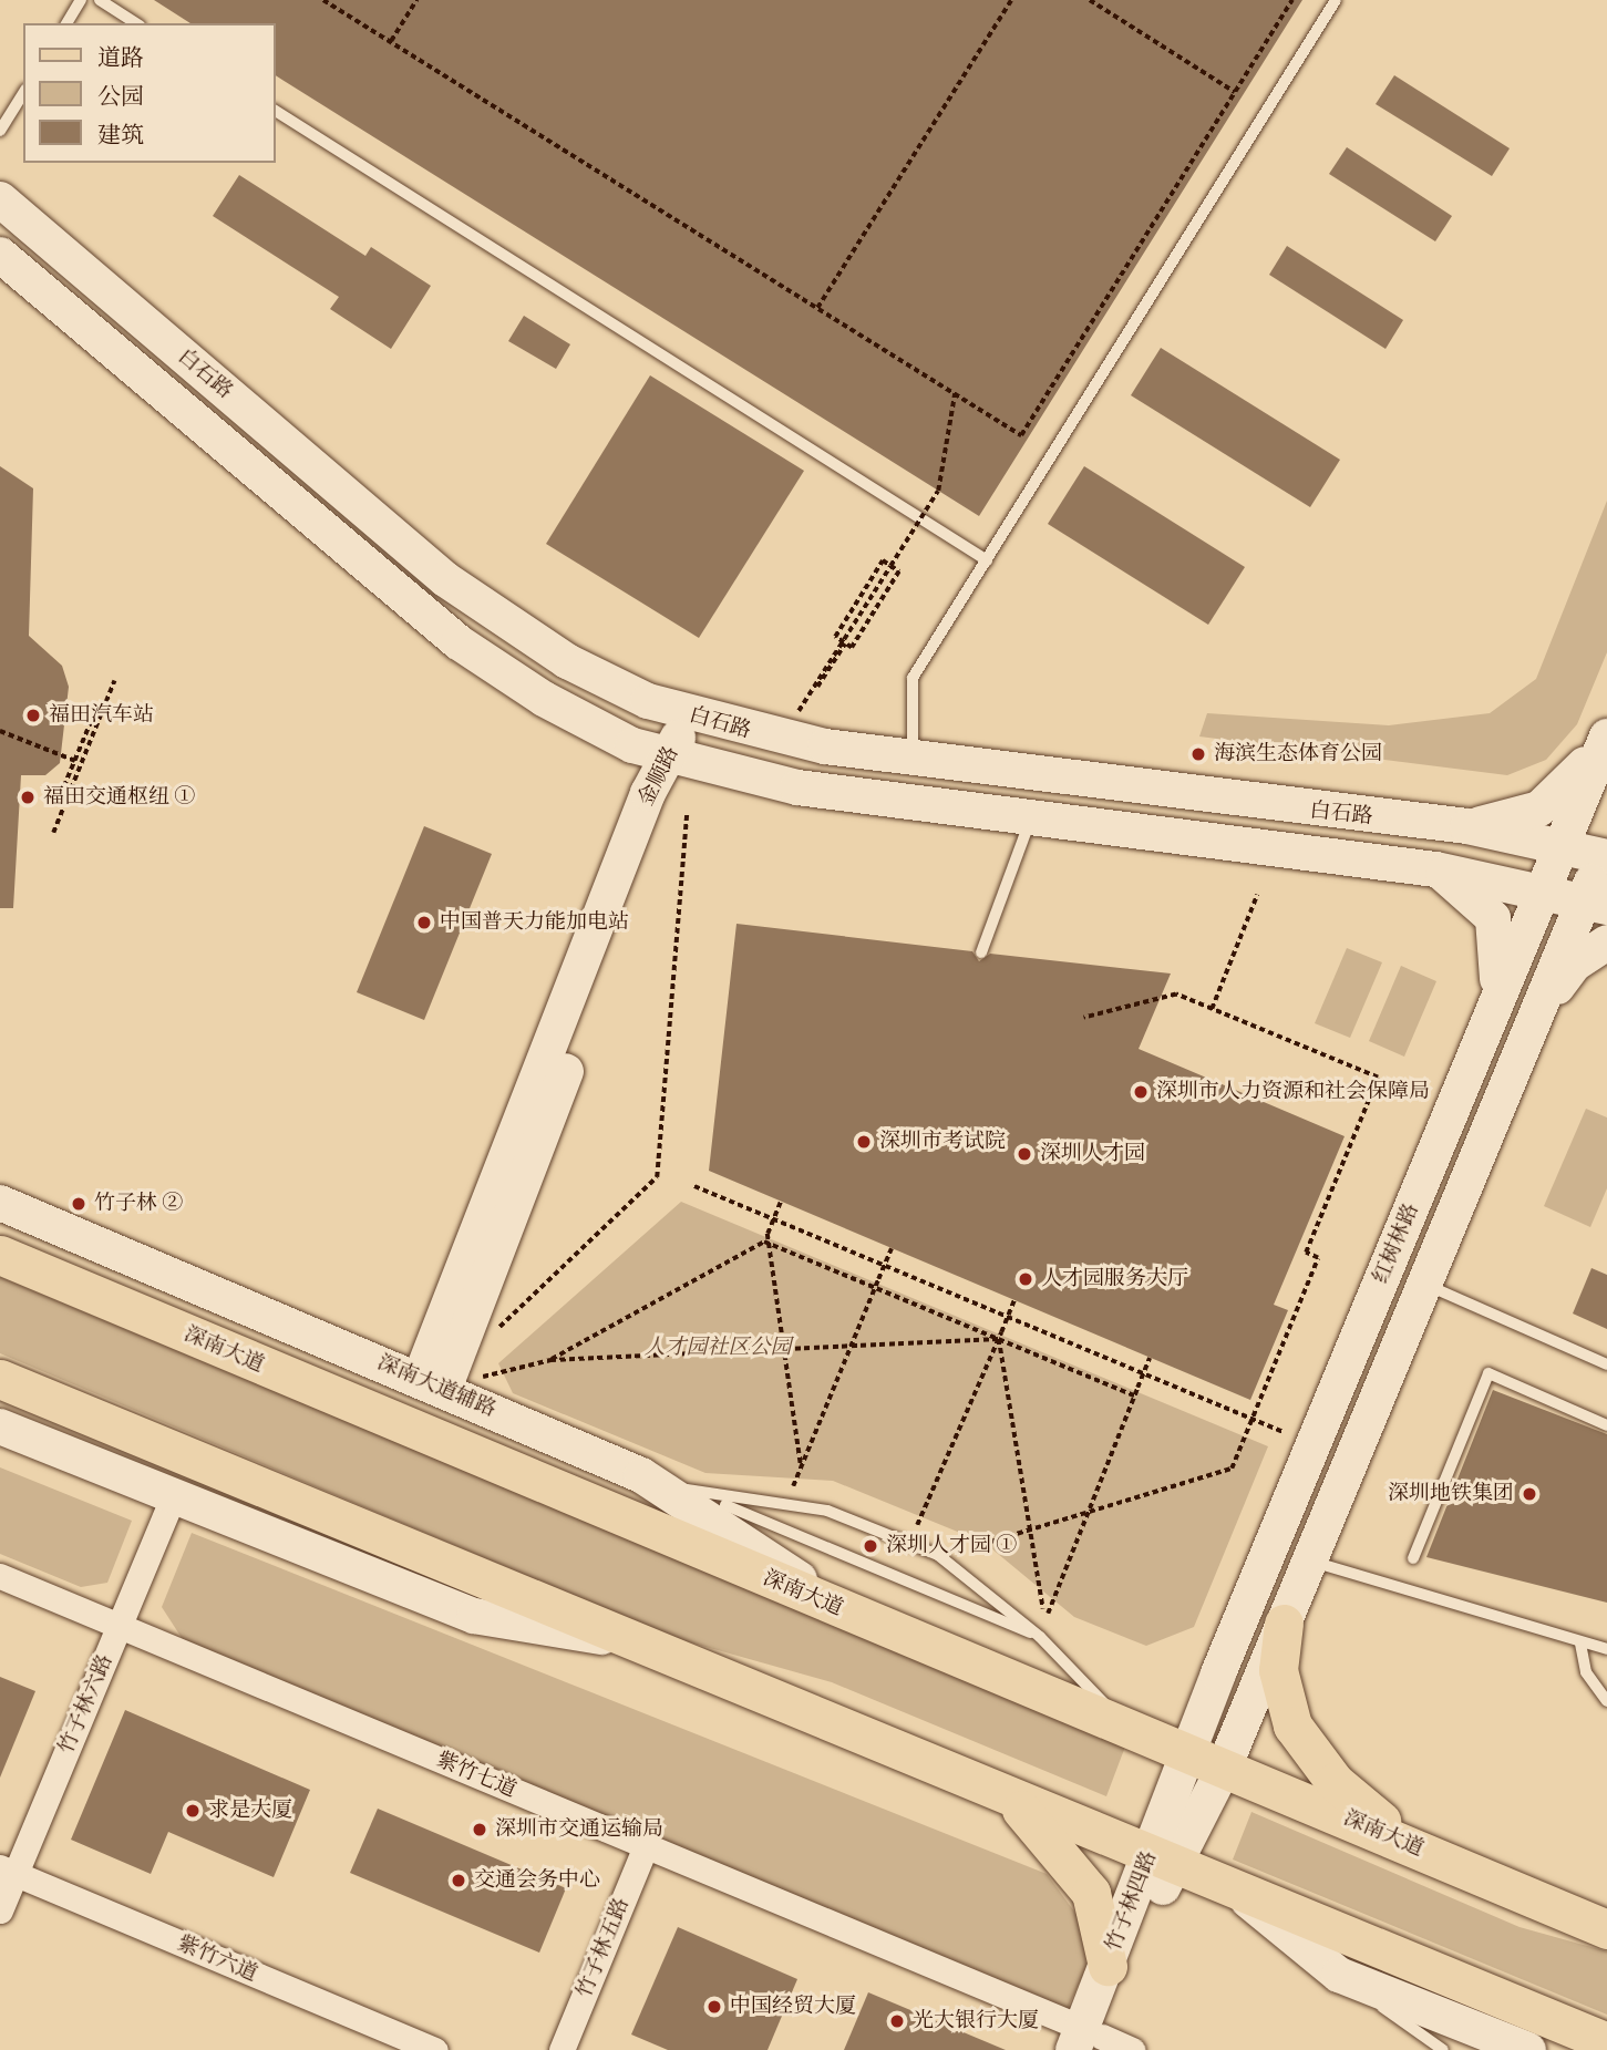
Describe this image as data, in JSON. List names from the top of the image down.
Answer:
{
  "streets": {
    "main road": [
      "白石路",
      "金顺路",
      "红树林路",
      "深南大道",
      "深南大道辅路",
      "竹子林四路"
    ],
    "street": [
      "竹子林六路",
      "紫竹七道",
      "竹子林五路",
      "紫竹六道"
    ]
  },
  "crossings": [
    ["白石路", "金顺路"],
    ["白石路", "红树林路"],
    ["金顺路", "深南大道辅路"],
    ["红树林路", "深南大道"],
    ["红树林路", "竹子林四路"],
    ["深南大道", "深南大道辅路"],
    ["深南大道", "竹子林四路"],
    ["竹子林六路", "紫竹七道"],
    ["竹子林六路", "紫竹六道"],
    ["紫竹七道", "竹子林四路"],
    ["紫竹七道", "竹子林五路"]
  ],
  "parks": ["人才园社区公园"],
  "places": [
    "福田汽车站",
    "海滨生态体育公园",
    "福田交通枢纽 ①",
    "中国普天力能加电站",
    "深圳市人力资源和社会保障局",
    "深圳市考试院",
    "深圳人才园",
    "竹子林 ②",
    "人才园服务大厅",
    "深圳地铁集团",
    "深圳人才园 ①",
    "求是大厦",
    "深圳市交通运输局",
    "交通会务中心",
    "中国经贸大厦",
    "光大银行大厦"
  ],
  "legend": ["道路", "公园", "建筑"]
}
